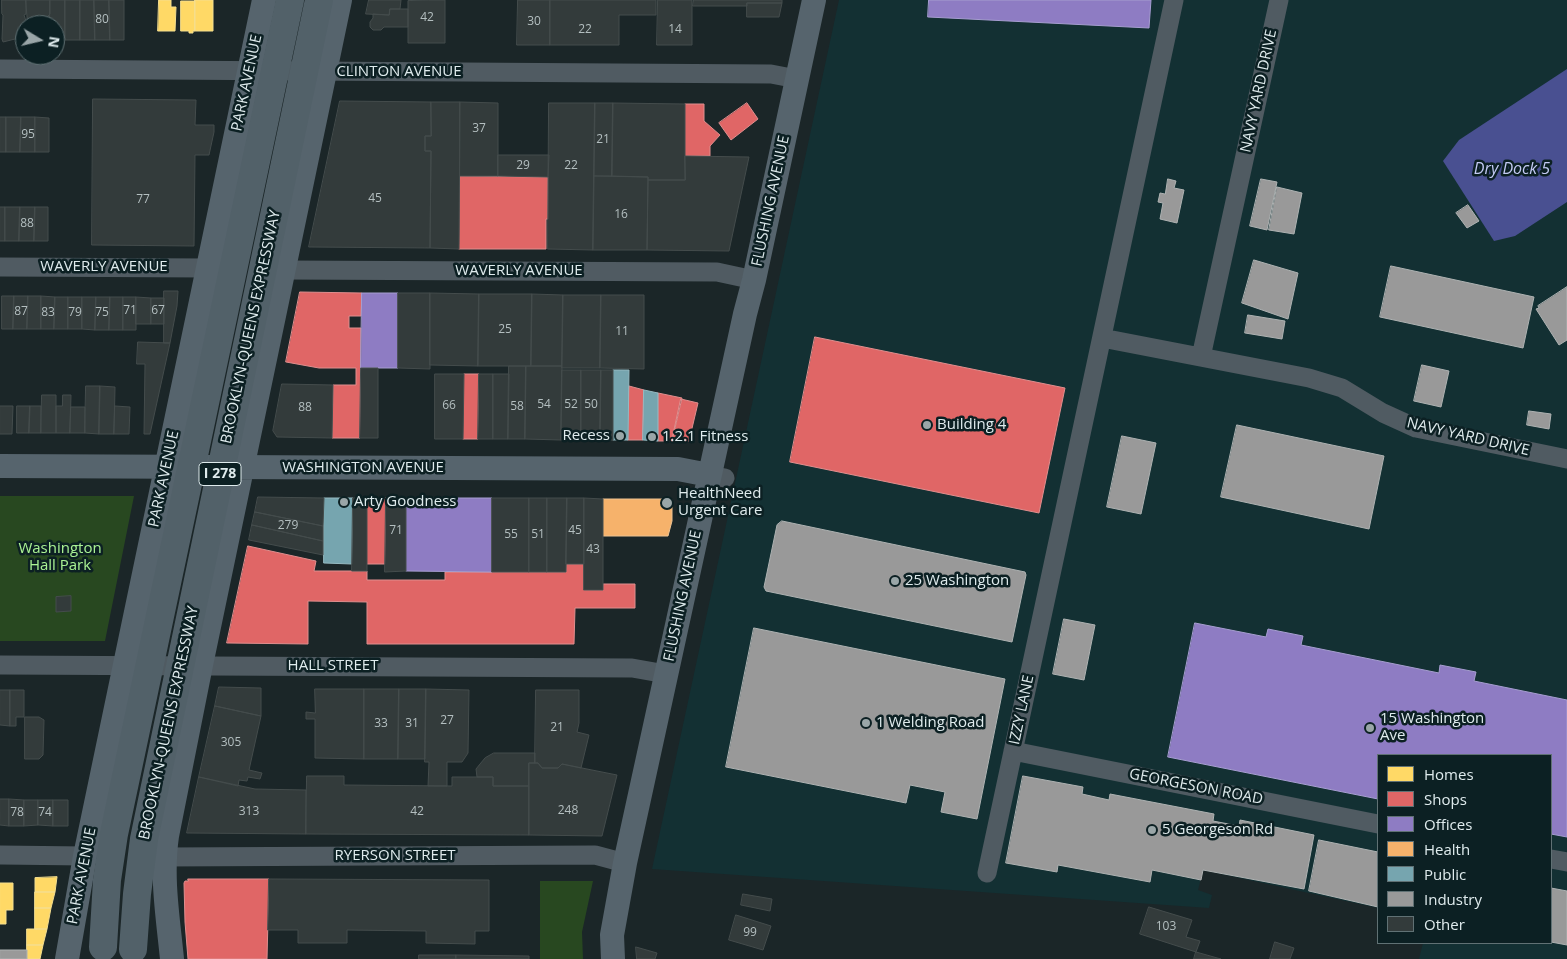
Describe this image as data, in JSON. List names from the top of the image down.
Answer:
{
  "streets": {
    "highway": ["BROOKLYN-QUEENS EXPRESSWAY", "I 278"],
    "main road": ["PARK AVENUE", "FLUSHING AVENUE", "WASHINGTON AVENUE"],
    "street": [
      "CLINTON AVENUE",
      "NAVY YARD DRIVE",
      "WAVERLY AVENUE",
      "HALL STREET",
      "IZZY LANE",
      "GEORGESON ROAD",
      "RYERSON STREET"
    ]
  },
  "crossings": [
    ["CLINTON AVENUE", "PARK AVENUE"],
    ["CLINTON AVENUE", "FLUSHING AVENUE"],
    ["PARK AVENUE", "WAVERLY AVENUE"],
    ["PARK AVENUE", "WASHINGTON AVENUE"],
    ["PARK AVENUE", "HALL STREET"],
    ["NAVY YARD DRIVE", "IZZY LANE"],
    ["FLUSHING AVENUE", "WAVERLY AVENUE"],
    ["FLUSHING AVENUE", "WASHINGTON AVENUE"],
    ["FLUSHING AVENUE", "HALL STREET"],
    ["FLUSHING AVENUE", "RYERSON STREET"],
    ["IZZY LANE", "GEORGESON ROAD"]
  ],
  "water": ["Dry Dock 5"],
  "parks": ["Washington Hall Park"],
  "places": [
    "Building 4",
    "Recess",
    "1.2.1 Fitness",
    "Arty Goodness",
    "HealthNeed Urgent Care",
    "25 Washington",
    "1 Welding Road",
    "15 Washington Ave",
    "5 Georgeson Rd"
  ],
  "house_numbers": [
    "42",
    "80",
    "30",
    "22",
    "14",
    "37",
    "95",
    "21",
    "29",
    "22",
    "45",
    "77",
    "16",
    "88",
    "71",
    "67",
    "87",
    "83",
    "79",
    "75",
    "25",
    "11",
    "54",
    "52",
    "50",
    "66",
    "58",
    "88",
    "279",
    "71",
    "45",
    "55",
    "51",
    "43",
    "27",
    "33",
    "31",
    "21",
    "305",
    "248",
    "313",
    "42",
    "78",
    "74",
    "103",
    "99"
  ],
  "legend": [
    "Homes",
    "Shops",
    "Offices",
    "Health",
    "Public",
    "Industry",
    "Other"
  ],
  "north": "right"
}
